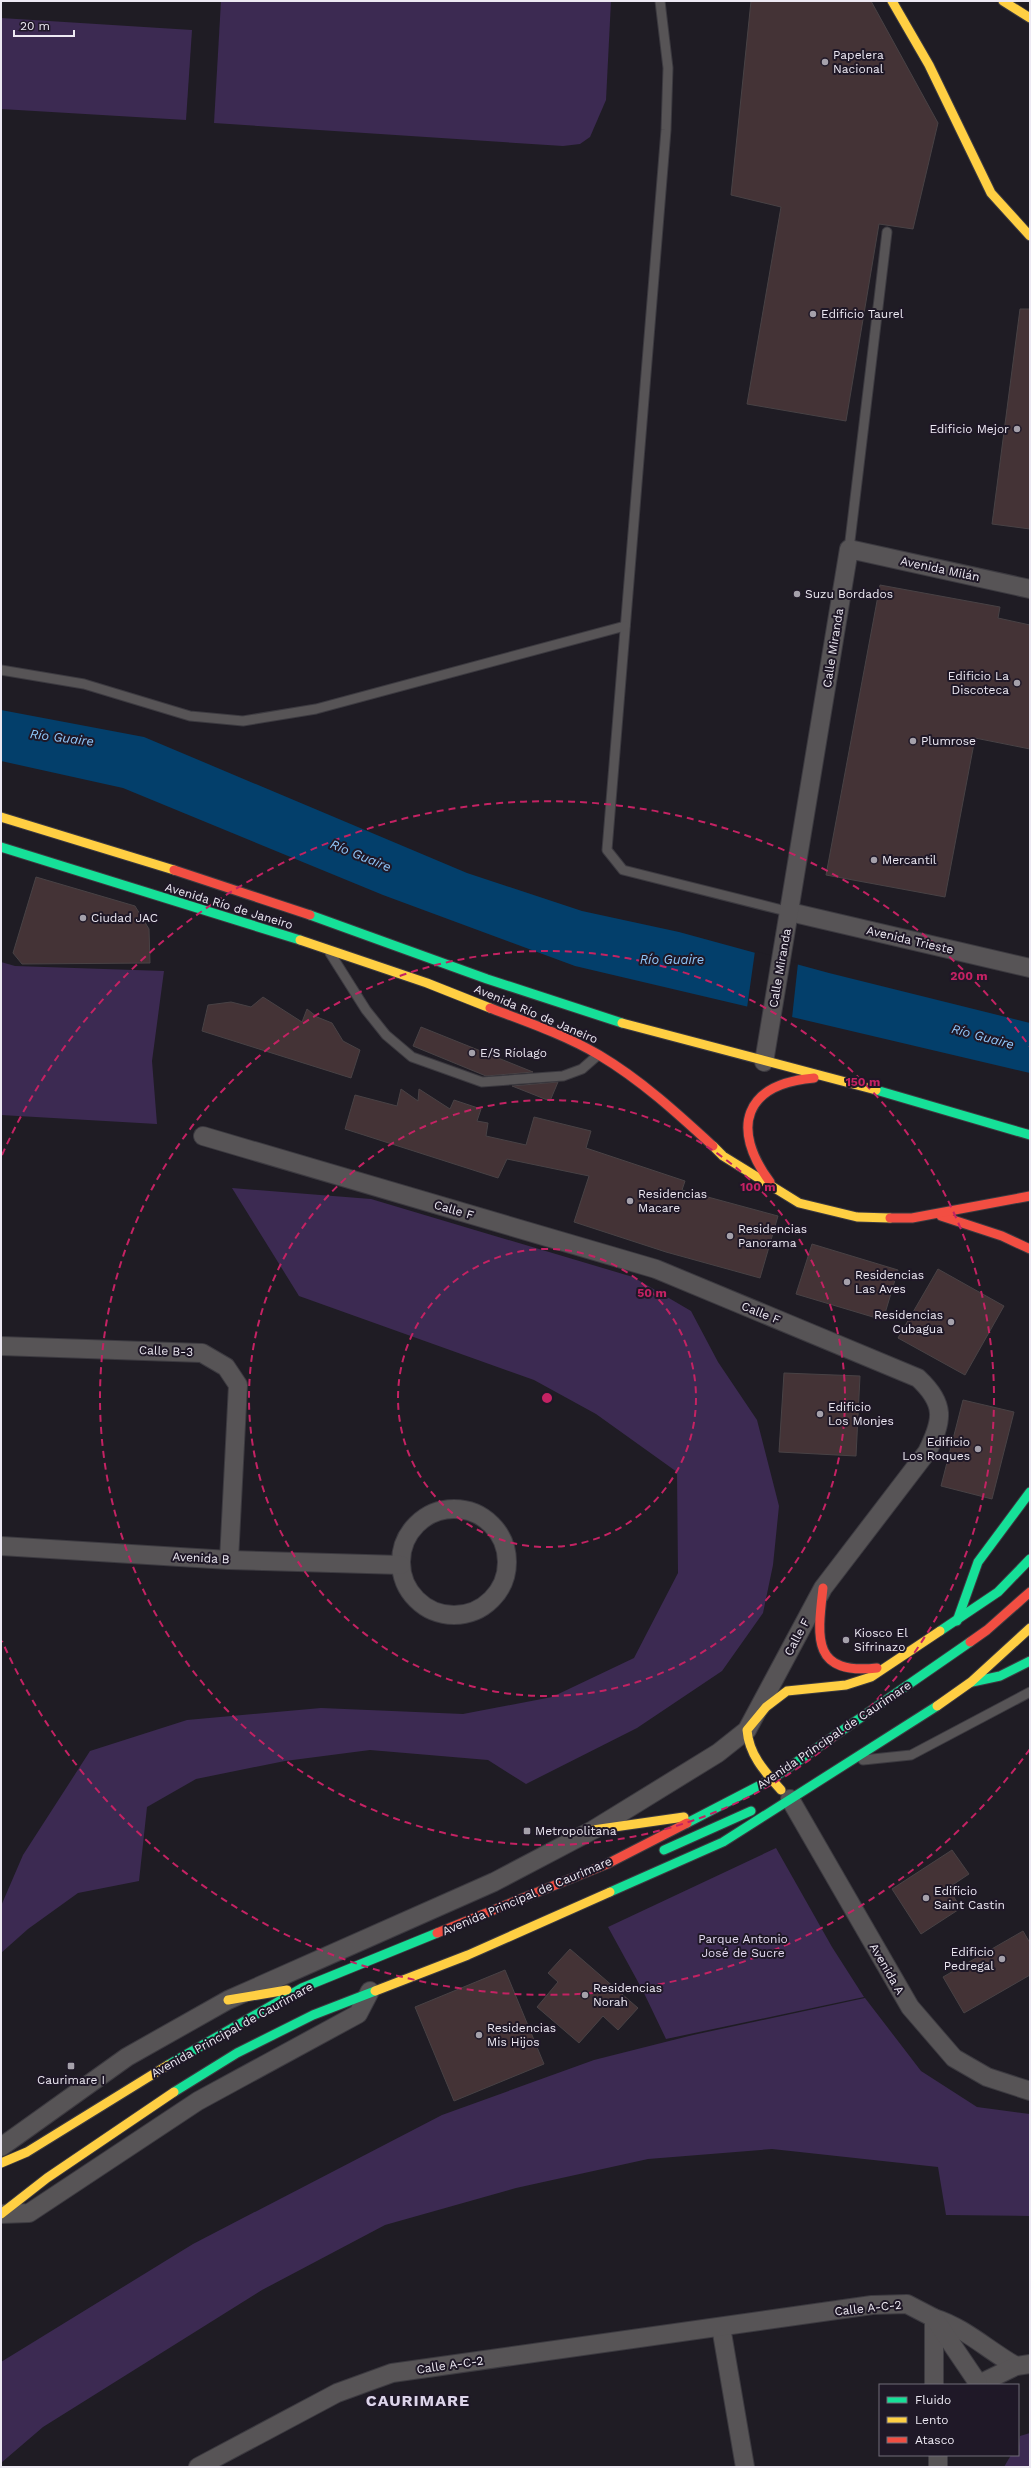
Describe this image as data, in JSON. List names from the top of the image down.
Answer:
{
  "streets": {
    "main road": ["Avenida Río de Janeiro", "Avenida Principal de Caurimare"],
    "street": [
      "Avenida Milán",
      "Calle Miranda",
      "Avenida Trieste",
      "Calle F",
      "Calle B-3",
      "Avenida B",
      "Avenida A",
      "Calle A-C-2"
    ]
  },
  "crossings": [
    ["Avenida Milán", "Calle Miranda"],
    ["Calle Miranda", "Avenida Río de Janeiro"],
    ["Calle Miranda", "Avenida Trieste"],
    ["Calle F", "Avenida Principal de Caurimare"],
    ["Calle B-3", "Avenida B"]
  ],
  "districts": ["CAURIMARE"],
  "water": ["Río Guaire"],
  "parks": ["Parque Antonio José de Sucre"],
  "places": {
    "other": [
      "Papelera Nacional",
      "Edificio Taurel",
      "Edificio Mejor",
      "Suzu Bordados",
      "Edificio La Discoteca",
      "Plumrose",
      "Mercantil",
      "Ciudad JAC",
      "E/S Ríolago",
      "Residencias Macare",
      "Residencias Panorama",
      "Residencias Las Aves",
      "Residencias Cubagua",
      "Edificio Los Monjes",
      "Edificio Los Roques",
      "Kiosco El Sifrinazo",
      "Edificio Saint Castin",
      "Edificio Pedregal",
      "Residencias Norah",
      "Residencias Mis Hijos"
    ],
    "transit": ["Metropolitana", "Caurimare I"]
  },
  "legend": ["Fluido", "Lento", "Atasco"],
  "scale_bar": "20 m",
  "rings": [
    "200 m",
    "150 m",
    "100 m",
    "50 m"
  ]
}
